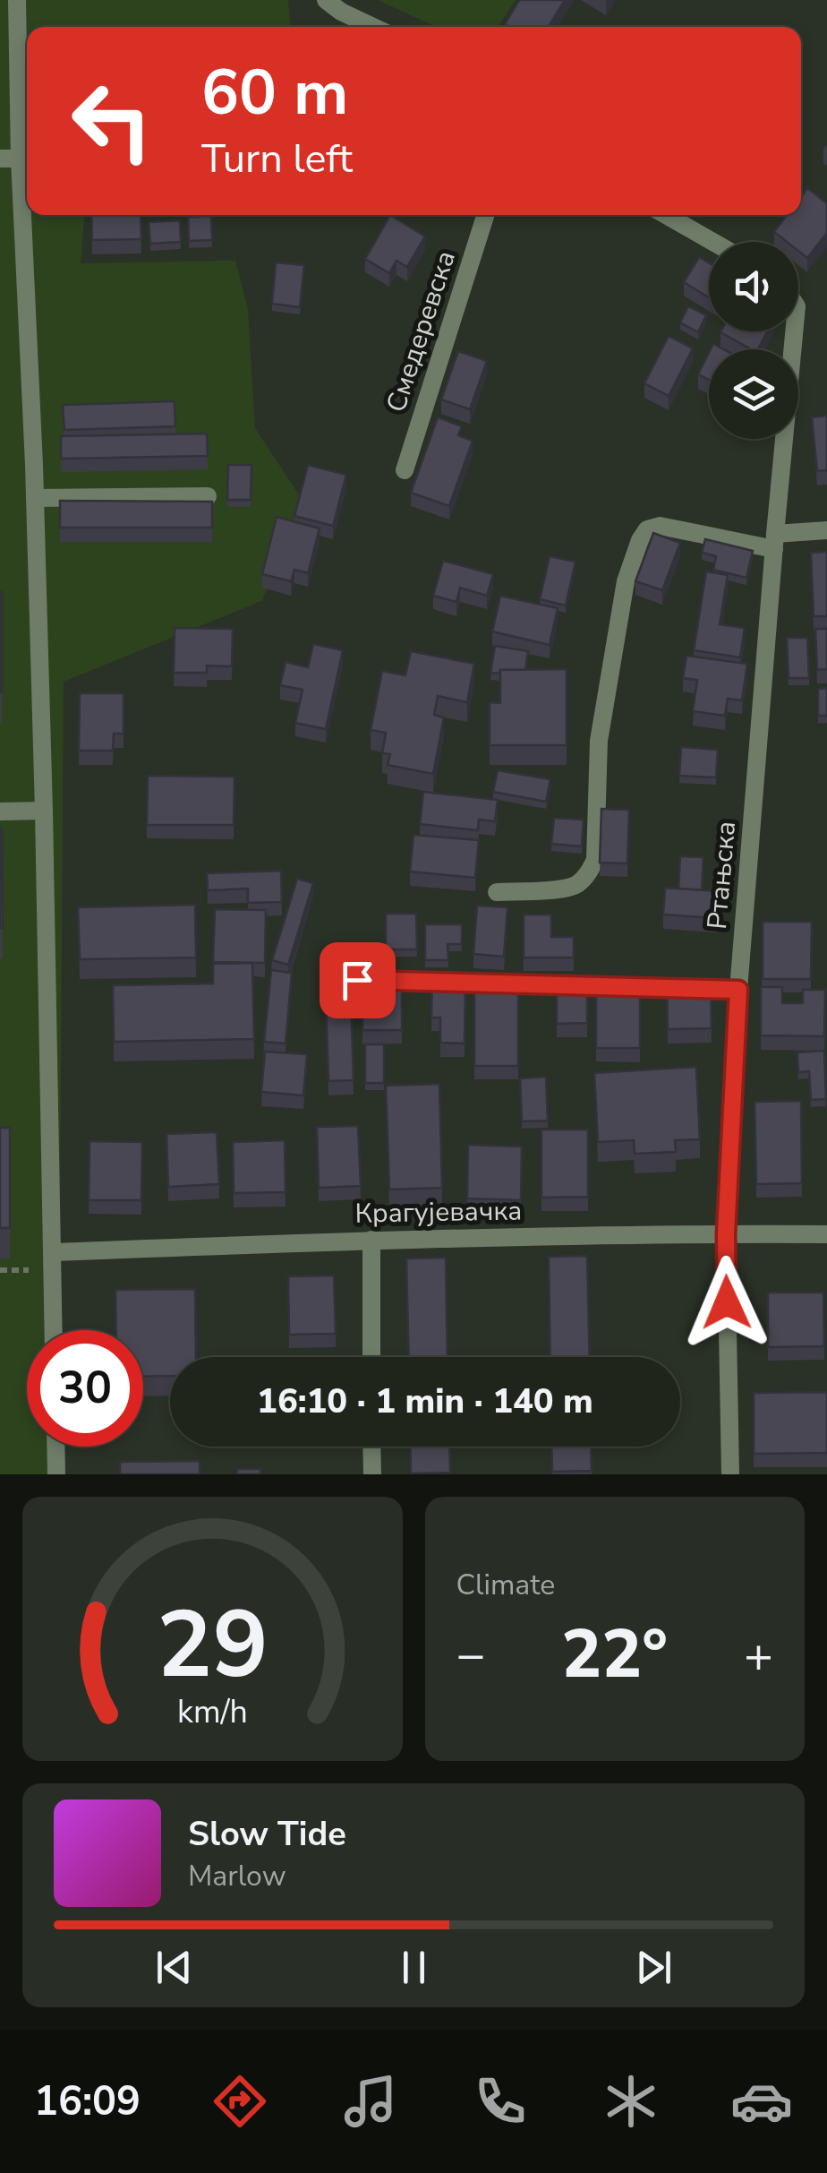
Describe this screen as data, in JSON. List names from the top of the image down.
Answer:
{
  "streets": {
    "street": ["Смедеревска", "Ртањска", "Крагујевачка"]
  },
  "crossings": [
    ["Ртањска", "Крагујевачка"]
  ],
  "page": {
    "turn": ["60 m", "Turn left"],
    "limit": "30",
    "trip": "16:10 · 1 min · 140 m",
    "tile": "Climate",
    "heat": ["−", "22°", "+"],
    "song": ["Slow Tide", "Marlow"],
    "tabs": "16:09",
    "gauge": ["29", "km/h"]
  }
}
